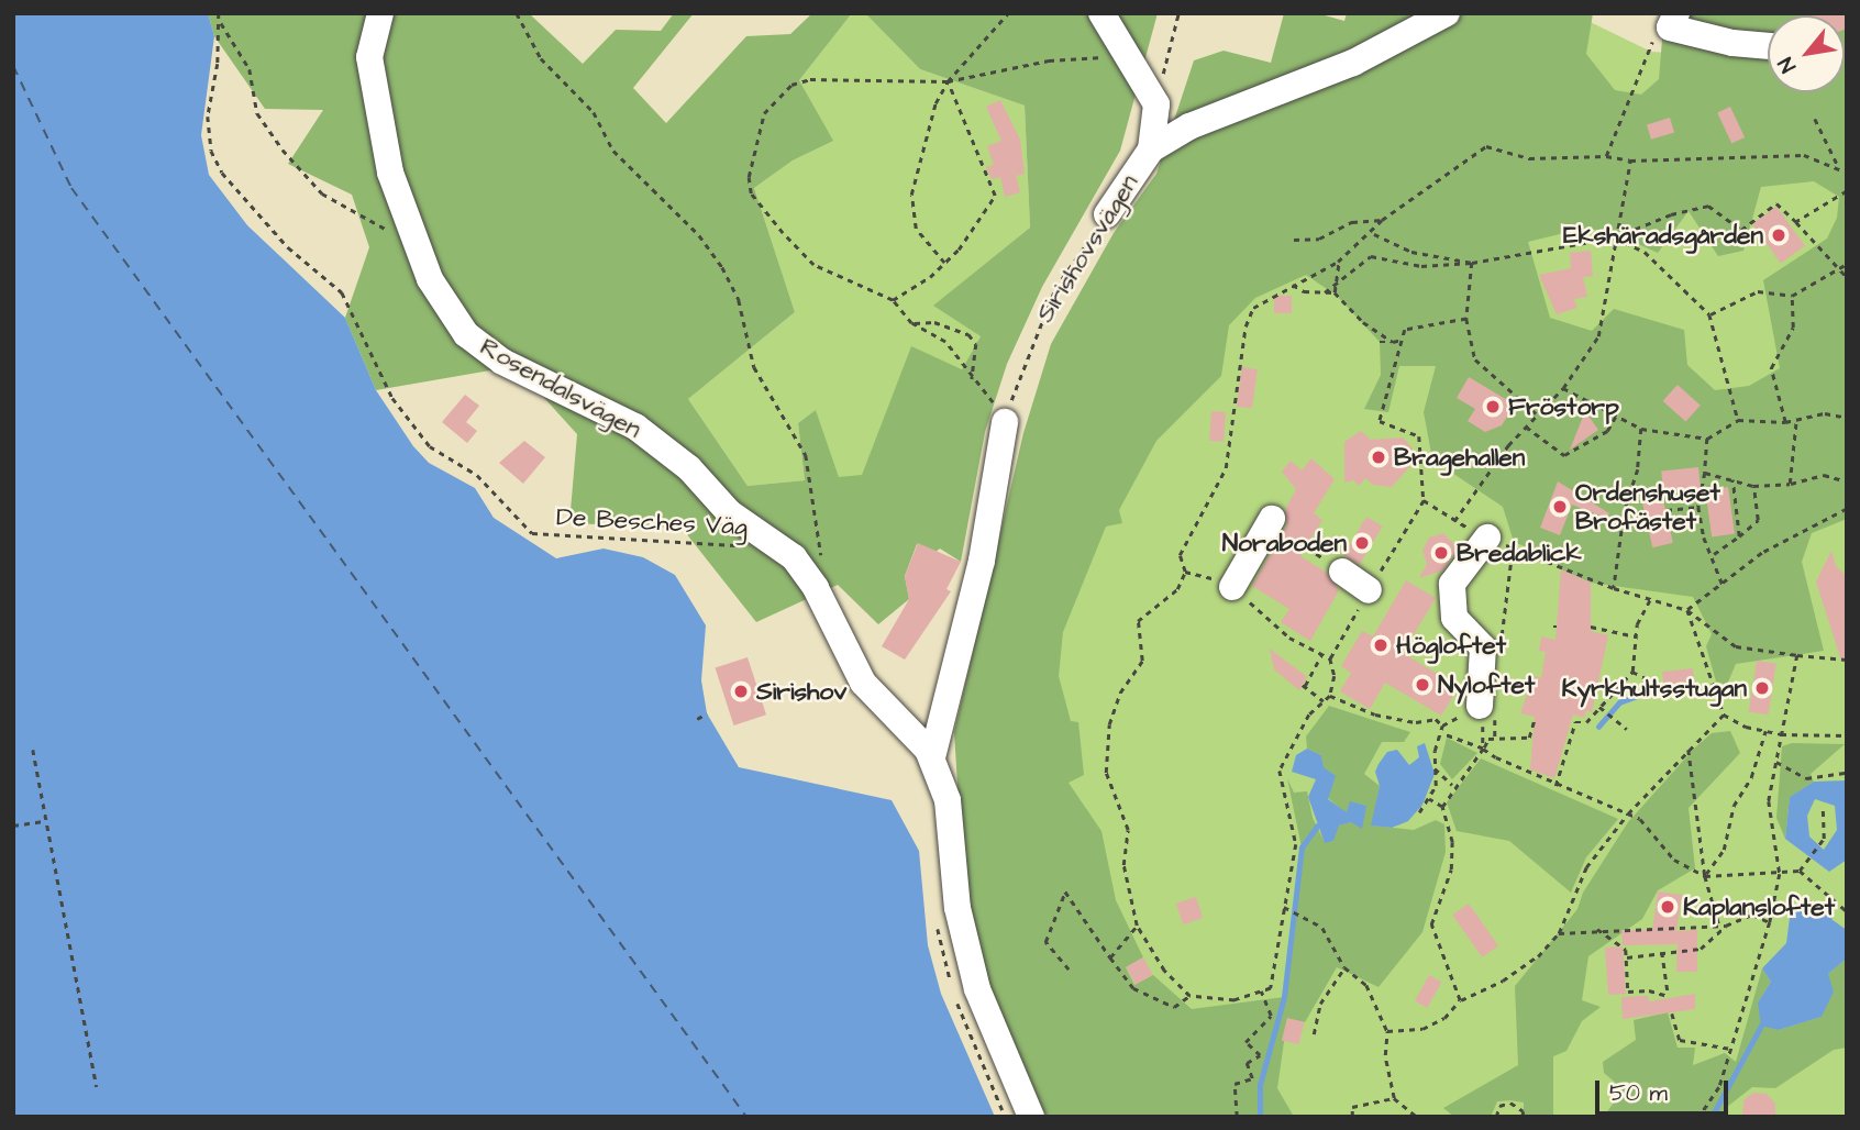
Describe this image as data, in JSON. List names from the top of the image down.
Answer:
{
  "streets": {
    "street": ["Sirishovsvägen", "Rosendalsvägen"],
    "path": ["De Besches Väg"]
  },
  "crossings": [
    ["Rosendalsvägen", "De Besches Väg"]
  ],
  "places": [
    "Ekshäradsgården",
    "Fröstorp",
    "Bragehallen",
    "Ordenshuset Brofästet",
    "Noraboden",
    "Bredablick",
    "Högloftet",
    "Nyloftet",
    "Kyrkhultsstugan",
    "Sirishov",
    "Kaplansloftet"
  ],
  "scale_bar": "50 m",
  "north": "bottom left"
}
